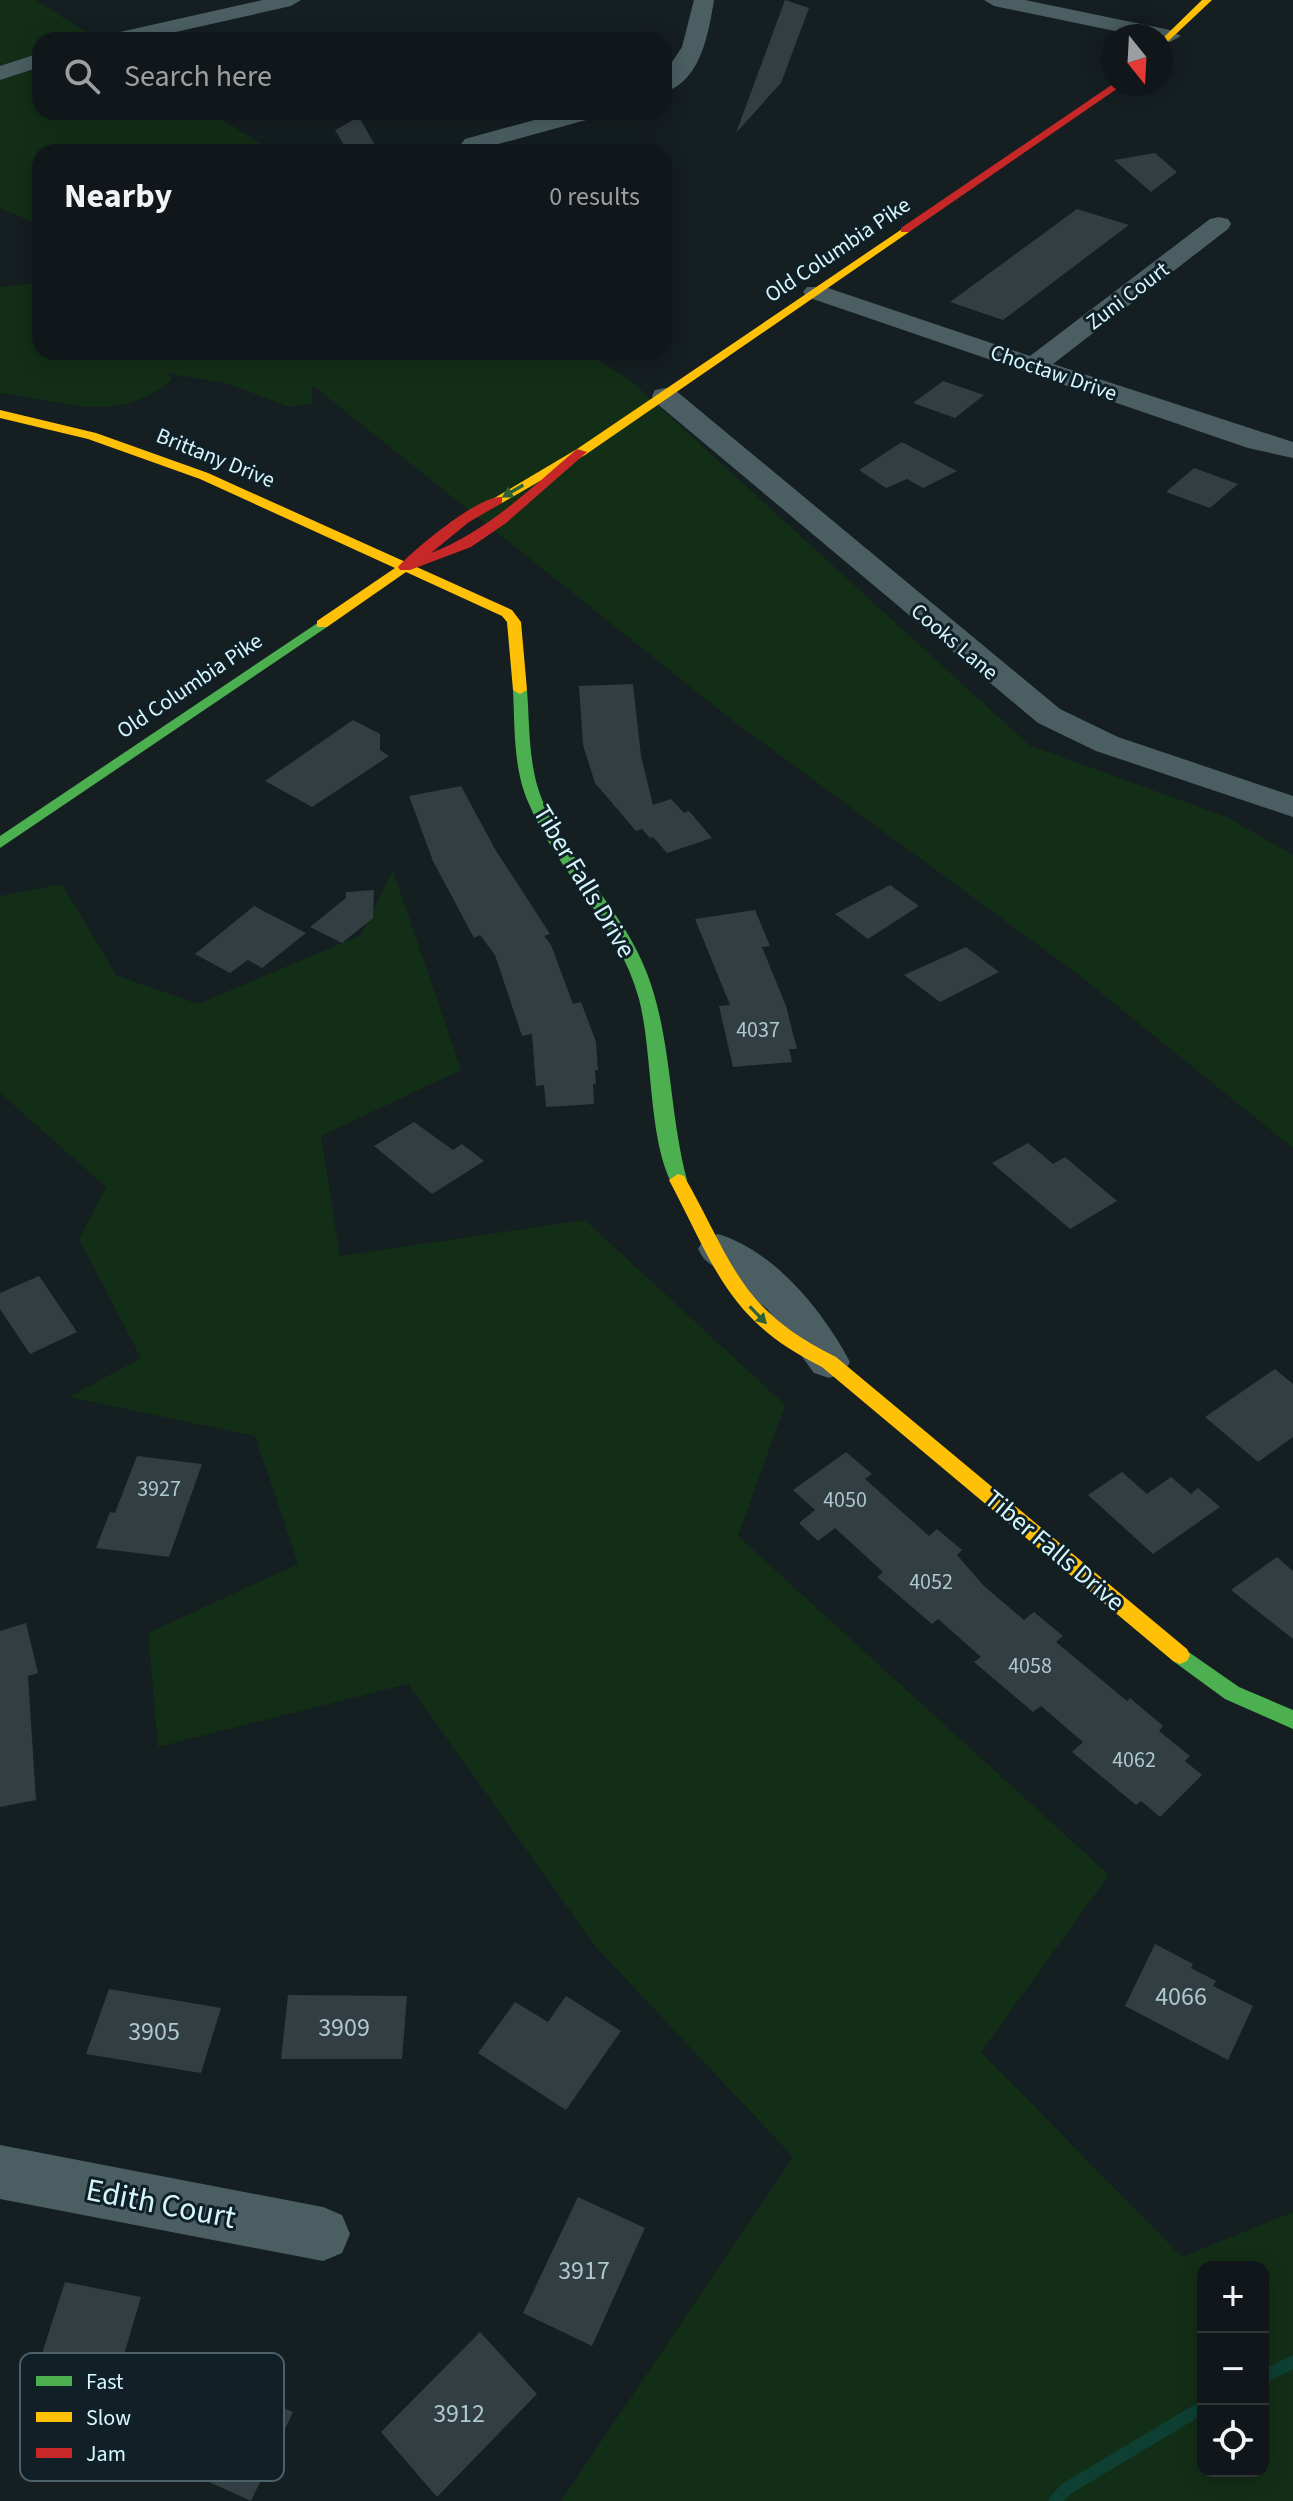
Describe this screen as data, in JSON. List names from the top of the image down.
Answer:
{
  "streets": {
    "street": [
      "Old Columbia Pike",
      "Zuni Court",
      "Choctaw Drive",
      "Brittany Drive",
      "Cooks Lane",
      "Tiber Falls Drive",
      "Edith Court"
    ]
  },
  "crossings": [
    ["Old Columbia Pike", "Choctaw Drive"],
    ["Old Columbia Pike", "Brittany Drive"],
    ["Old Columbia Pike", "Cooks Lane"],
    ["Old Columbia Pike", "Tiber Falls Drive"],
    ["Zuni Court", "Choctaw Drive"],
    ["Brittany Drive", "Tiber Falls Drive"]
  ],
  "house_numbers": [
    "4037",
    "3927",
    "4050",
    "4052",
    "4058",
    "4062",
    "4066",
    "3909",
    "3905",
    "3917",
    "3912"
  ],
  "legend": ["Fast", "Slow", "Jam"],
  "north": "bottom",
  "page": {
    "search": "Search here",
    "heading": ["Nearby", "0 results"],
    "map_buttons": ["+", "−"]
  }
}
